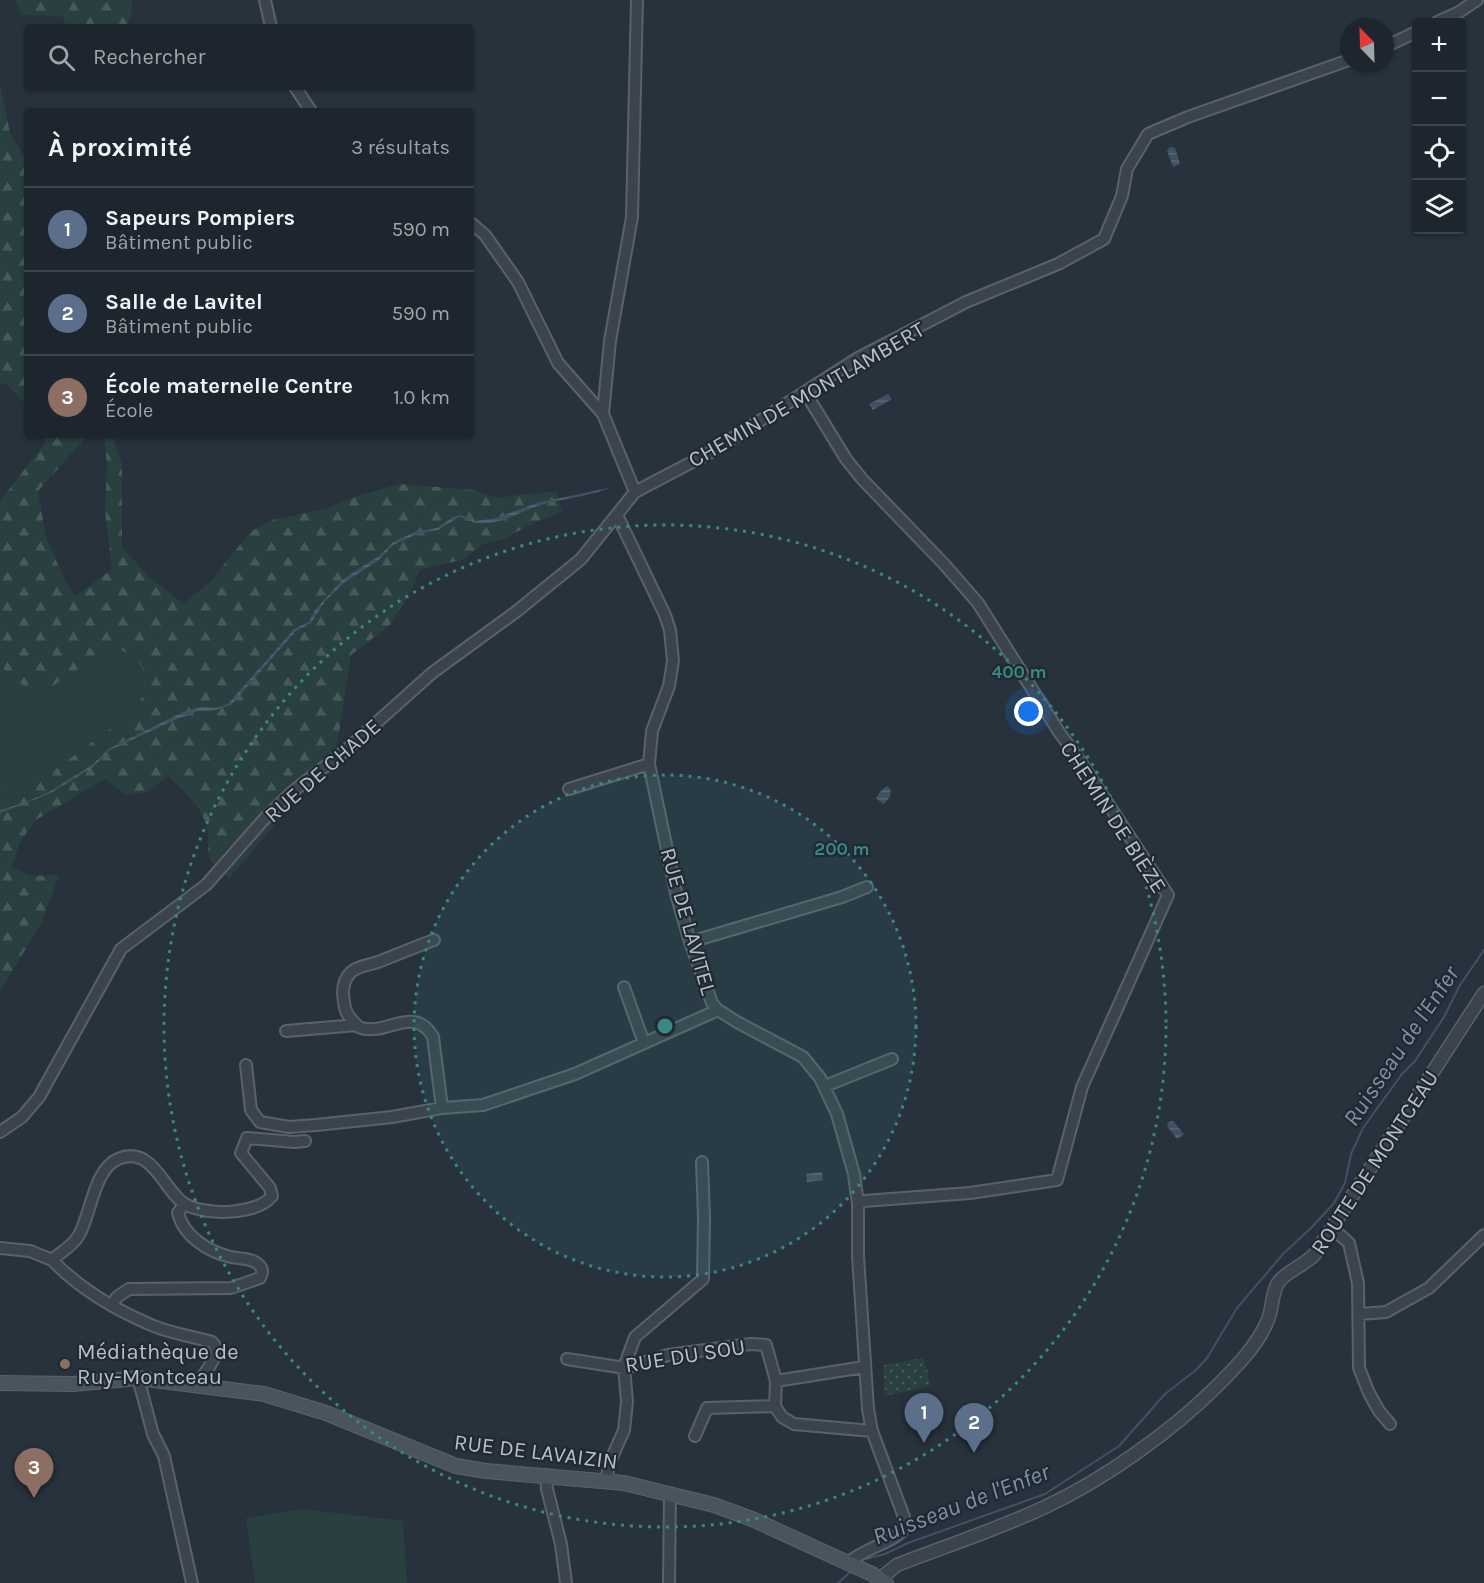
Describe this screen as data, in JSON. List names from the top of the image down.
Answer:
{
  "streets": {
    "main road": ["RUE DE LAVAIZIN"],
    "street": [
      "CHEMIN DE MONTLAMBERT",
      "RUE DE CHADE",
      "CHEMIN DE BIÈZE",
      "RUE DE LAVITEL",
      "ROUTE DE MONTCEAU",
      "RUE DU SOU"
    ]
  },
  "crossings": [
    ["CHEMIN DE MONTLAMBERT", "RUE DE CHADE"],
    ["CHEMIN DE MONTLAMBERT", "CHEMIN DE BIÈZE"],
    ["RUE DE CHADE", "RUE DE LAVITEL"],
    ["CHEMIN DE BIÈZE", "RUE DE LAVITEL"],
    ["RUE DE LAVITEL", "RUE DE LAVAIZIN"],
    ["ROUTE DE MONTCEAU", "RUE DE LAVAIZIN"]
  ],
  "water": ["Ruisseau de l'Enfer"],
  "places": ["Médiathèque de Ruy-Montceau"],
  "north": "top left",
  "page": {
    "map_buttons": ["+", "−"],
    "search": "Rechercher",
    "heading": ["À proximité", "3 résultats"],
    "list": [
      {
        "mark": "1",
        "name": "Sapeurs Pompiers",
        "note": "Bâtiment public",
        "value": "590 m"
      },
      {
        "mark": "2",
        "name": "Salle de Lavitel",
        "note": "Bâtiment public",
        "value": "590 m"
      },
      {
        "mark": "3",
        "name": "École maternelle Centre",
        "note": "École",
        "value": "1.0 km"
      }
    ],
    "pins": ["1", "2", "3"]
  },
  "rings": ["400 m", "200 m"]
}
